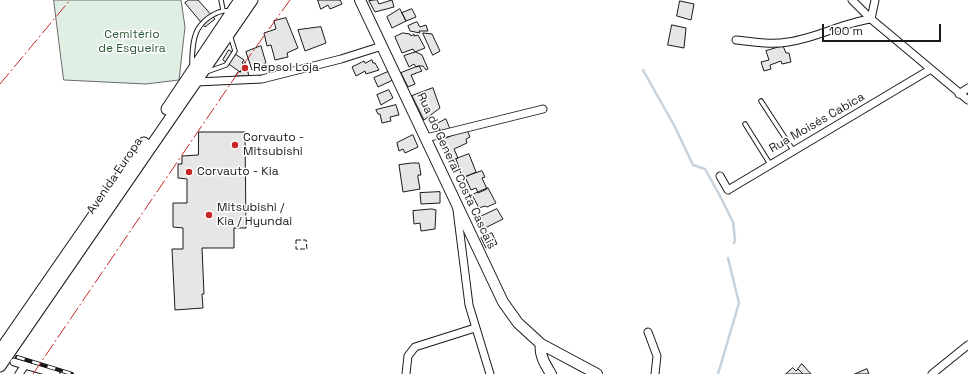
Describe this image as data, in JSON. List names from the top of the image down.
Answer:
{
  "streets": {
    "main road": ["Rua do General Costa Cascais", "Avenida Europa"],
    "street": ["Rua Moisés Cabica"]
  },
  "parks": ["Cemitério de Esgueira"],
  "places": [
    "Repsol Loja",
    "Corvauto - Mitsubishi",
    "Corvauto - Kia",
    "Mitsubishi / Kia / Hyundai"
  ],
  "scale_bar": "100 m"
}
